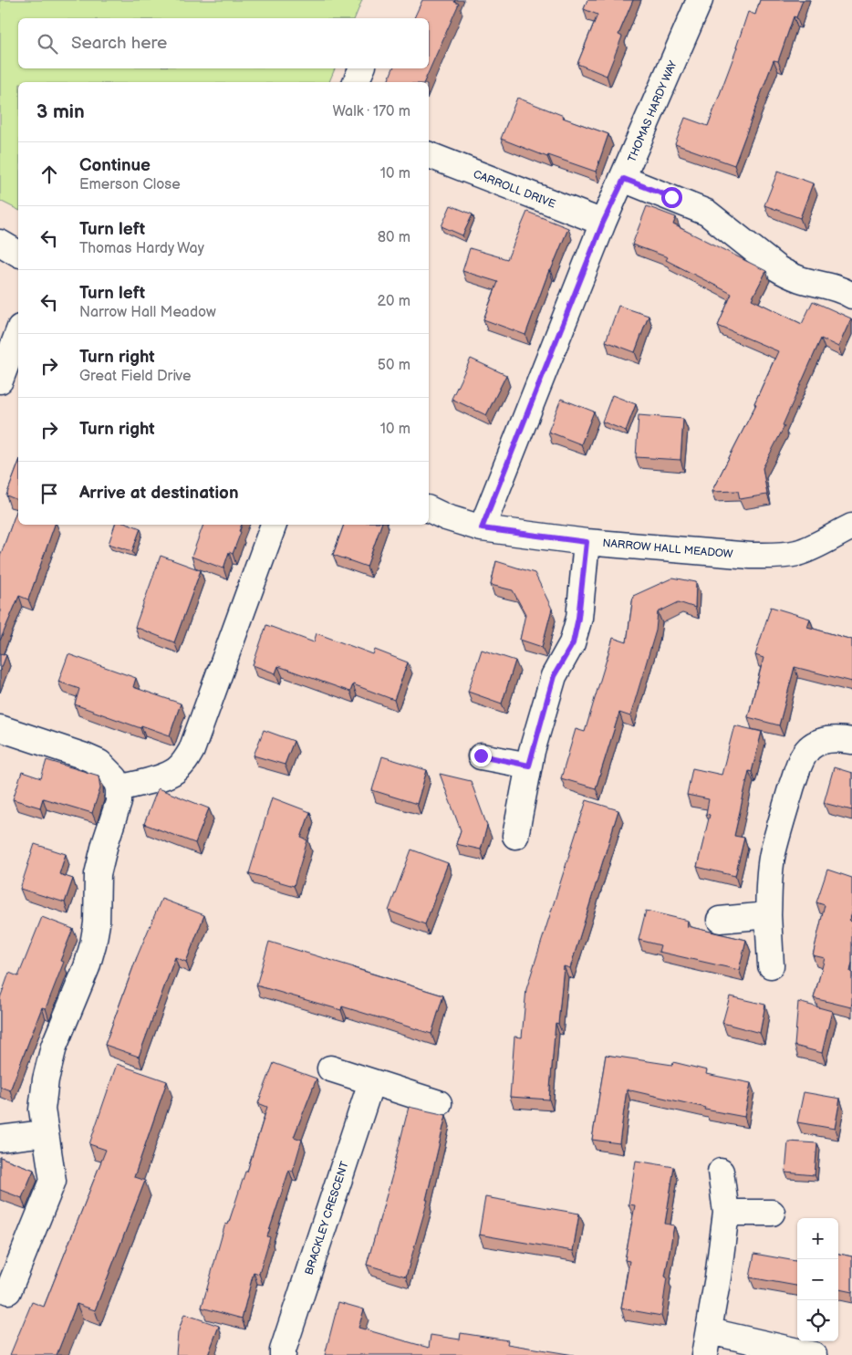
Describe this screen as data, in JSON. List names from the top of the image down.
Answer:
{
  "streets": {
    "street": [
      "THOMAS HARDY WAY",
      "CARROLL DRIVE",
      "NARROW HALL MEADOW",
      "BRACKLEY CRESCENT"
    ]
  },
  "crossings": [
    ["THOMAS HARDY WAY", "CARROLL DRIVE"],
    ["THOMAS HARDY WAY", "NARROW HALL MEADOW"]
  ],
  "page": {
    "search": "Search here",
    "heading": ["3 min", "Walk · 170 m"],
    "list": [
      ["Continue", "Emerson Close", "10 m"],
      ["Turn left", "Thomas Hardy Way", "80 m"],
      ["Turn left", "Narrow Hall Meadow", "20 m"],
      ["Turn right", "Great Field Drive", "50 m"],
      ["Turn right", "10 m"],
      "Arrive at destination"
    ],
    "map_buttons": ["+", "−"]
  }
}
